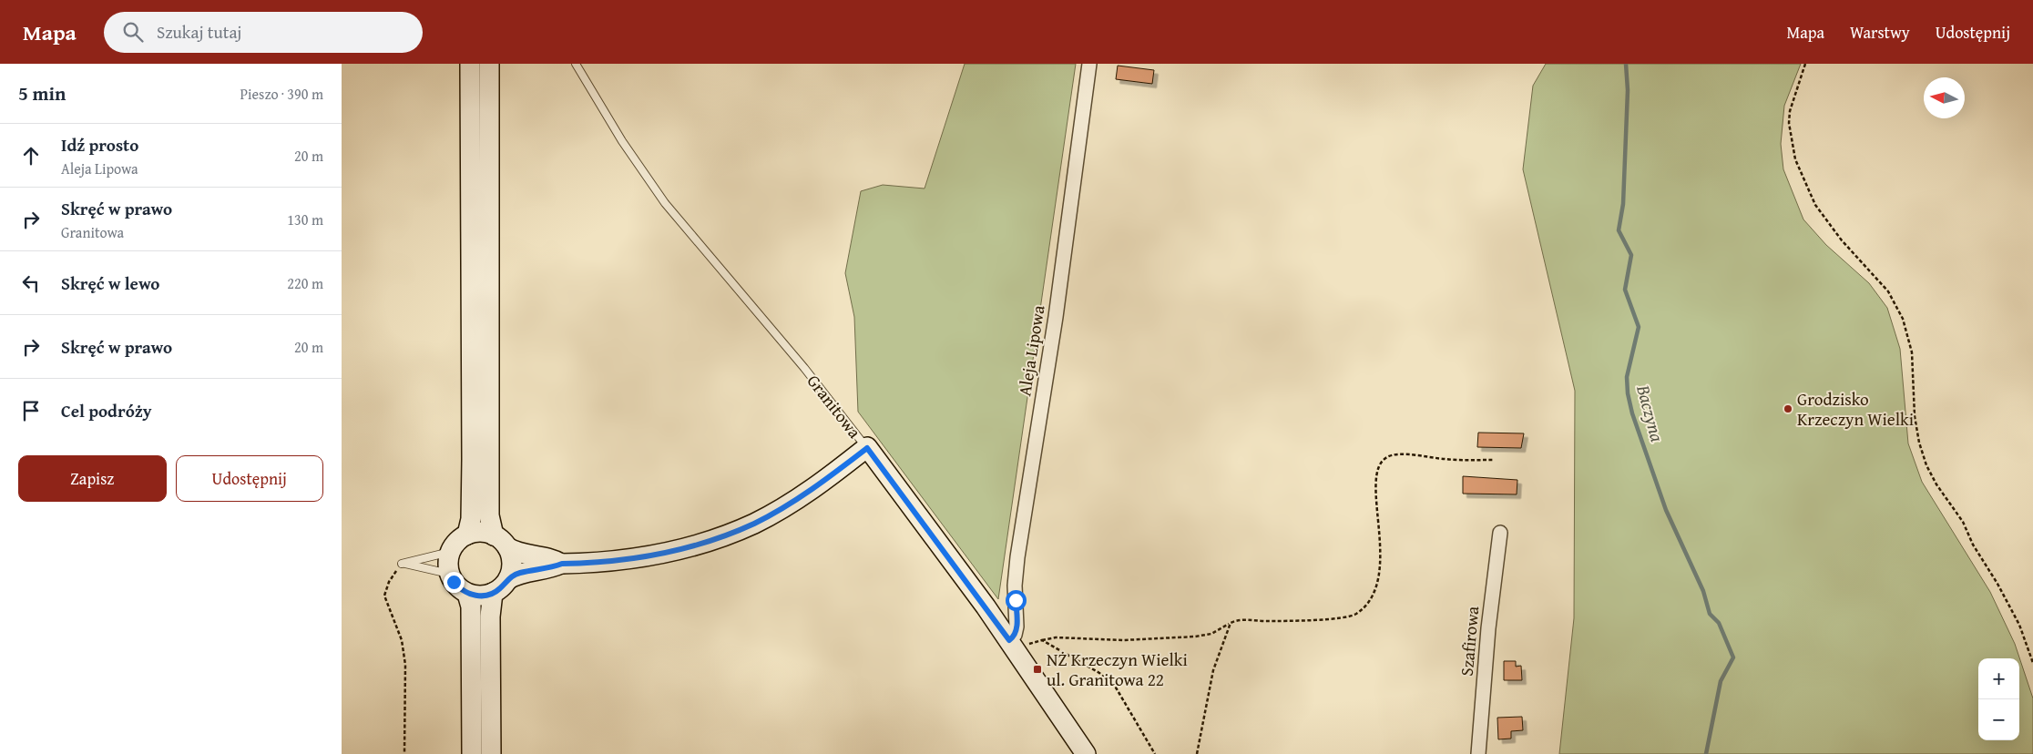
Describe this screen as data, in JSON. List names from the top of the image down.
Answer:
{
  "streets": {
    "main road": ["Granitowa"],
    "street": ["Aleja Lipowa", "Szafirowa"]
  },
  "crossings": [
    ["Aleja Lipowa", "Granitowa"]
  ],
  "water": ["Baczyna"],
  "places": {
    "other": ["Grodzisko Krzeczyn Wielki"],
    "transit": ["NŻ Krzeczyn Wielki ul. Granitowa 22"]
  },
  "north": "left",
  "page": {
    "header": "Mapa",
    "search": "Szukaj tutaj",
    "nav": ["Mapa", "Warstwy", "Udostępnij"],
    "heading": ["5 min", "Pieszo · 390 m"],
    "list": [
      ["Idź prosto", "Aleja Lipowa", "20 m"],
      ["Skręć w prawo", "Granitowa", "130 m"],
      ["Skręć w lewo", "220 m"],
      ["Skręć w prawo", "20 m"],
      "Cel podróży"
    ],
    "buttons": ["Zapisz", "Udostępnij"],
    "map_buttons": ["+", "−"]
  }
}
